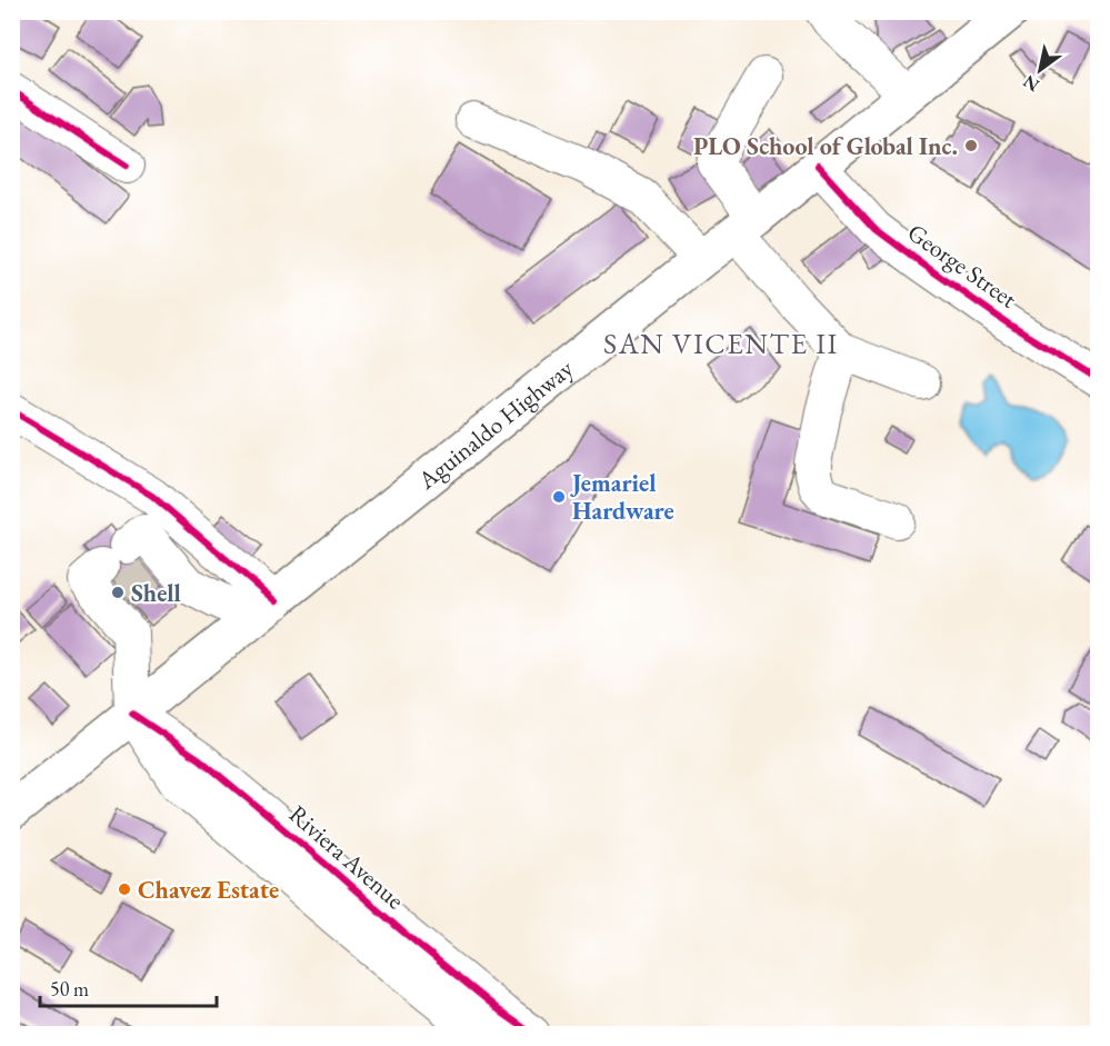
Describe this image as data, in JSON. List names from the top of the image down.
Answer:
{
  "streets": {
    "main road": ["Aguinaldo Highway"],
    "street": ["George Street", "Riviera Avenue"]
  },
  "crossings": [
    ["George Street", "Aguinaldo Highway"],
    ["Aguinaldo Highway", "Riviera Avenue"]
  ],
  "districts": ["SAN VICENTE II"],
  "places": [
    "PLO School of Global Inc.",
    "Jemariel Hardware",
    "Shell",
    "Chavez Estate"
  ],
  "scale_bar": "50 m",
  "north": "bottom left"
}
